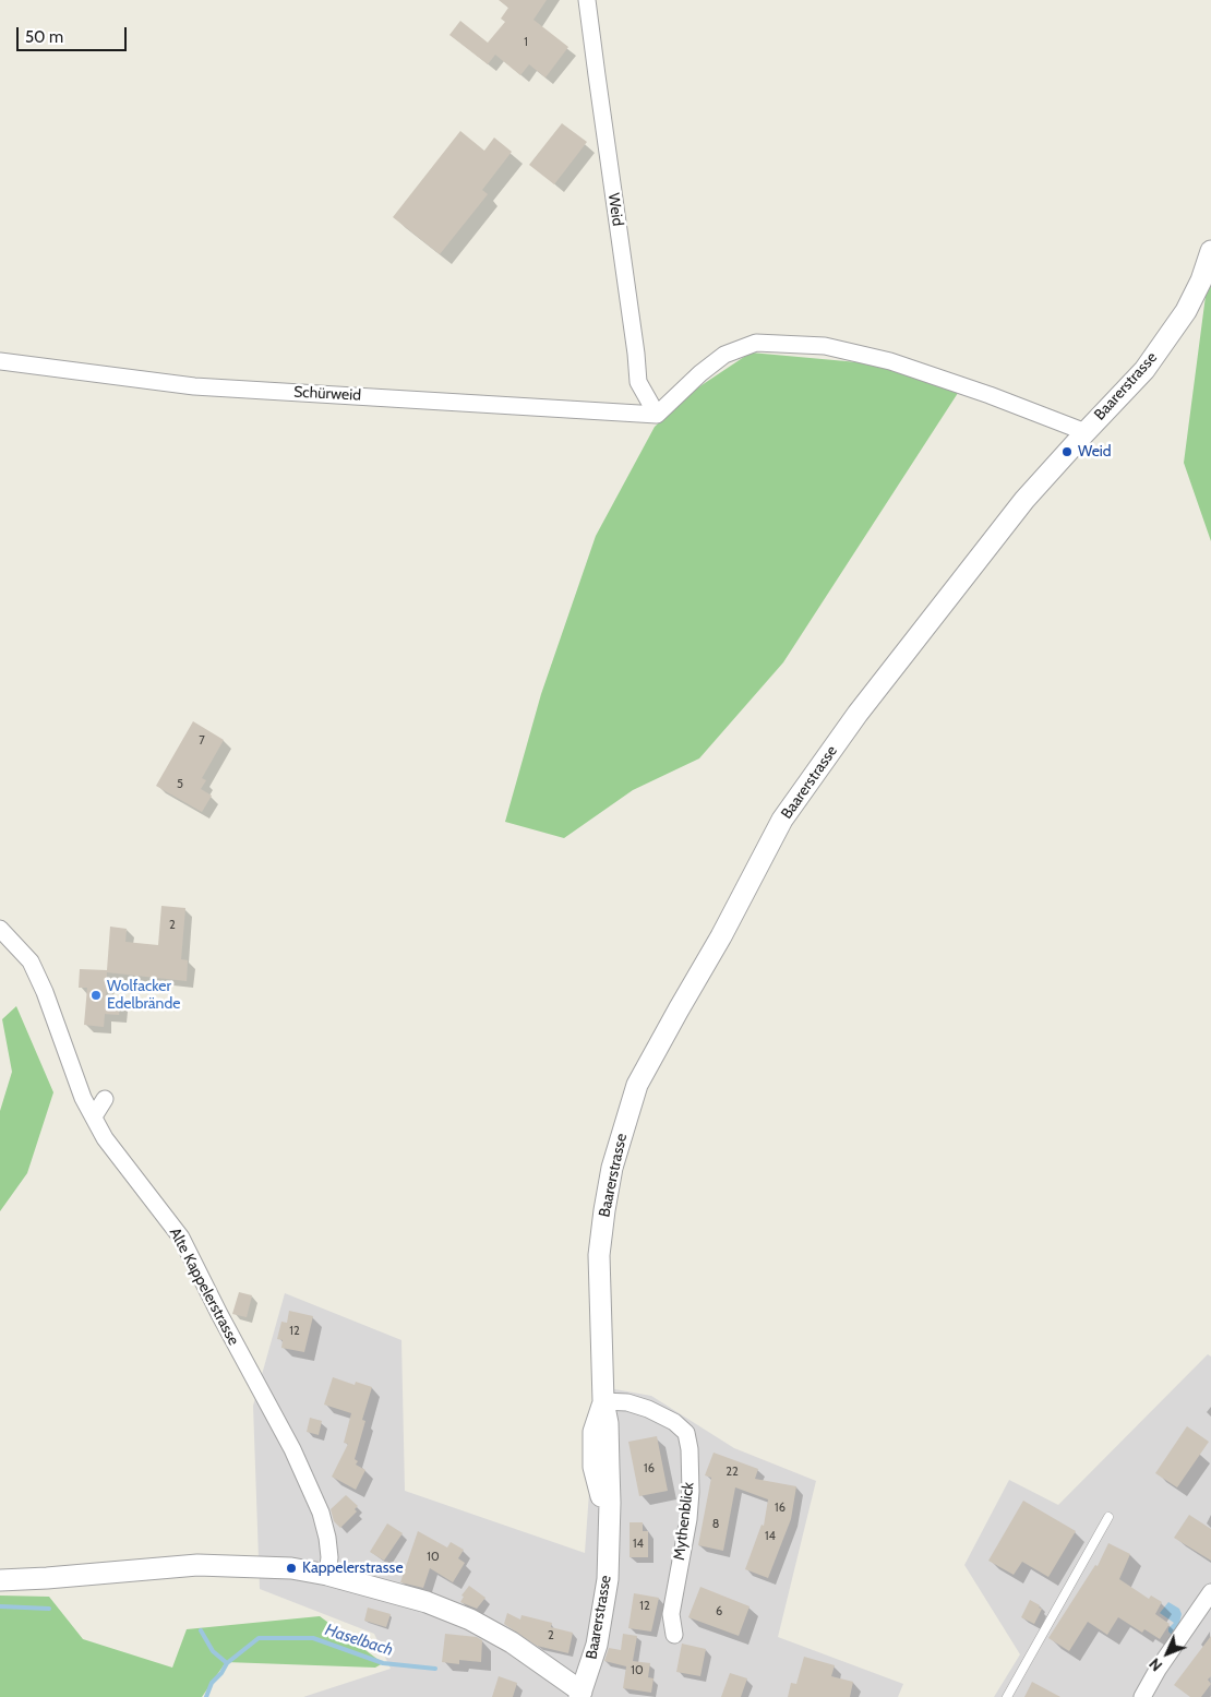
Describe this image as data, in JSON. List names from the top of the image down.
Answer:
{
  "streets": {
    "street": [
      "Weid",
      "Baarerstrasse",
      "Schürweid",
      "Alte Kappelerstrasse",
      "Mythenblick"
    ]
  },
  "crossings": [
    ["Weid", "Schürweid"],
    ["Baarerstrasse", "Mythenblick"]
  ],
  "water": ["Haselbach"],
  "places": ["Weid", "Wolfacker Edelbrände", "Kappelerstrasse"],
  "house_numbers": [
    "1",
    "7",
    "5",
    "2",
    "12",
    "16",
    "22",
    "16",
    "8",
    "14",
    "14",
    "10",
    "12",
    "6",
    "2",
    "10"
  ],
  "scale_bar": "50 m",
  "north": "bottom left"
}
